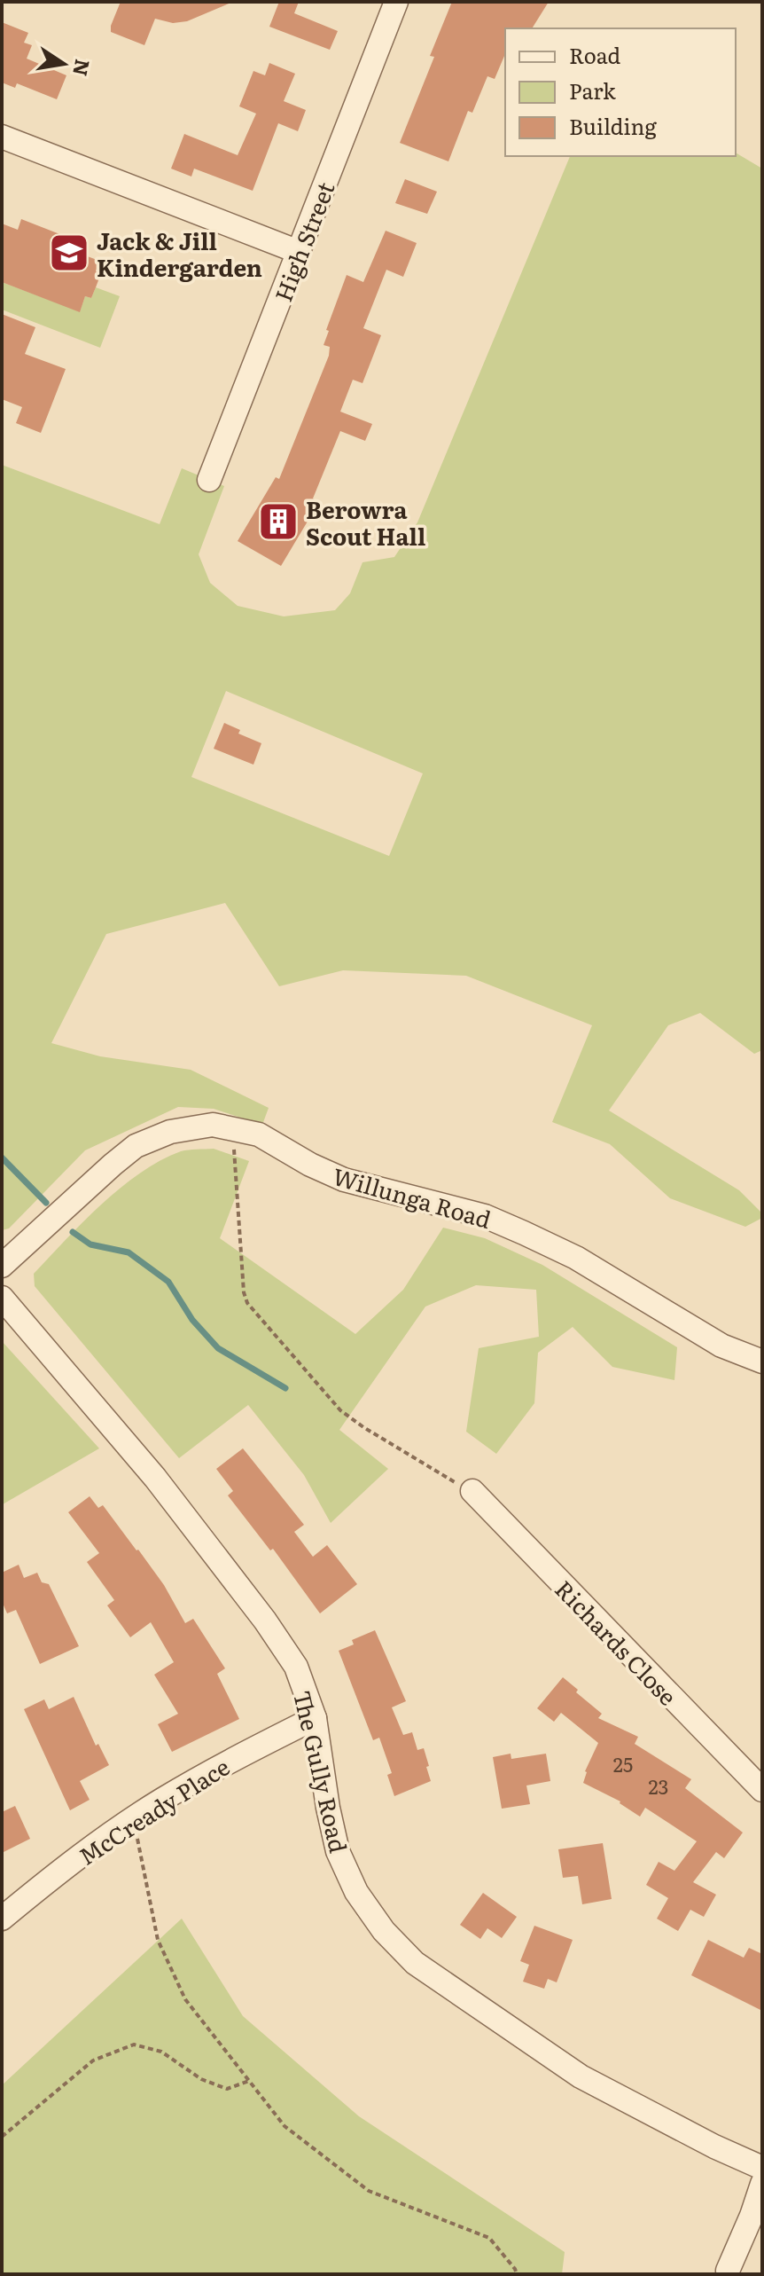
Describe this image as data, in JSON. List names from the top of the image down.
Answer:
{
  "streets": {
    "street": [
      "High Street",
      "Willunga Road",
      "Richards Close",
      "The Gully Road",
      "McCready Place"
    ]
  },
  "crossings": [
    ["The Gully Road", "McCready Place"]
  ],
  "places": {
    "school or university": ["Jack & Jill Kindergarden"],
    "building": ["Berowra Scout Hall"]
  },
  "house_numbers": ["25", "23"],
  "legend": ["Road", "Park", "Building"],
  "north": "right"
}
